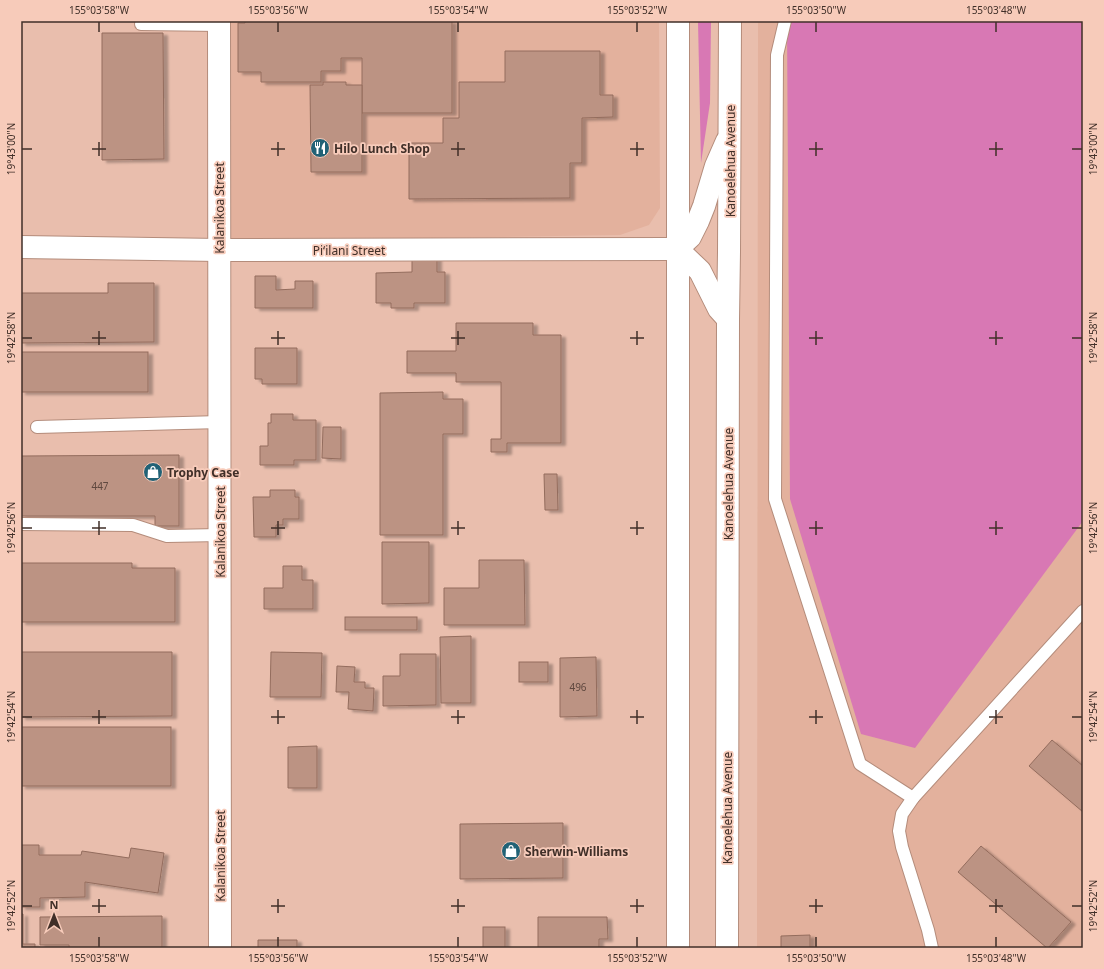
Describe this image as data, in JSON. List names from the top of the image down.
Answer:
{
  "streets": {
    "main road": ["Kanoelehua Avenue", "Kalanikoa Street", "Pi‘ilani Street"]
  },
  "crossings": [
    ["Kalanikoa Street", "Pi‘ilani Street"]
  ],
  "places": {
    "restaurant": ["Hilo Lunch Shop"],
    "shop": ["Trophy Case", "Sherwin-Williams"]
  },
  "house_numbers": ["447", "496"],
  "north": "top",
  "coordinates": [
    "155°03'58\"W",
    "155°03'56\"W",
    "155°03'54\"W",
    "155°03'52\"W",
    "155°03'50\"W",
    "155°03'48\"W",
    "19°43'00\"N",
    "19°42'58\"N",
    "19°42'56\"N",
    "19°42'54\"N",
    "19°42'52\"N"
  ]
}
